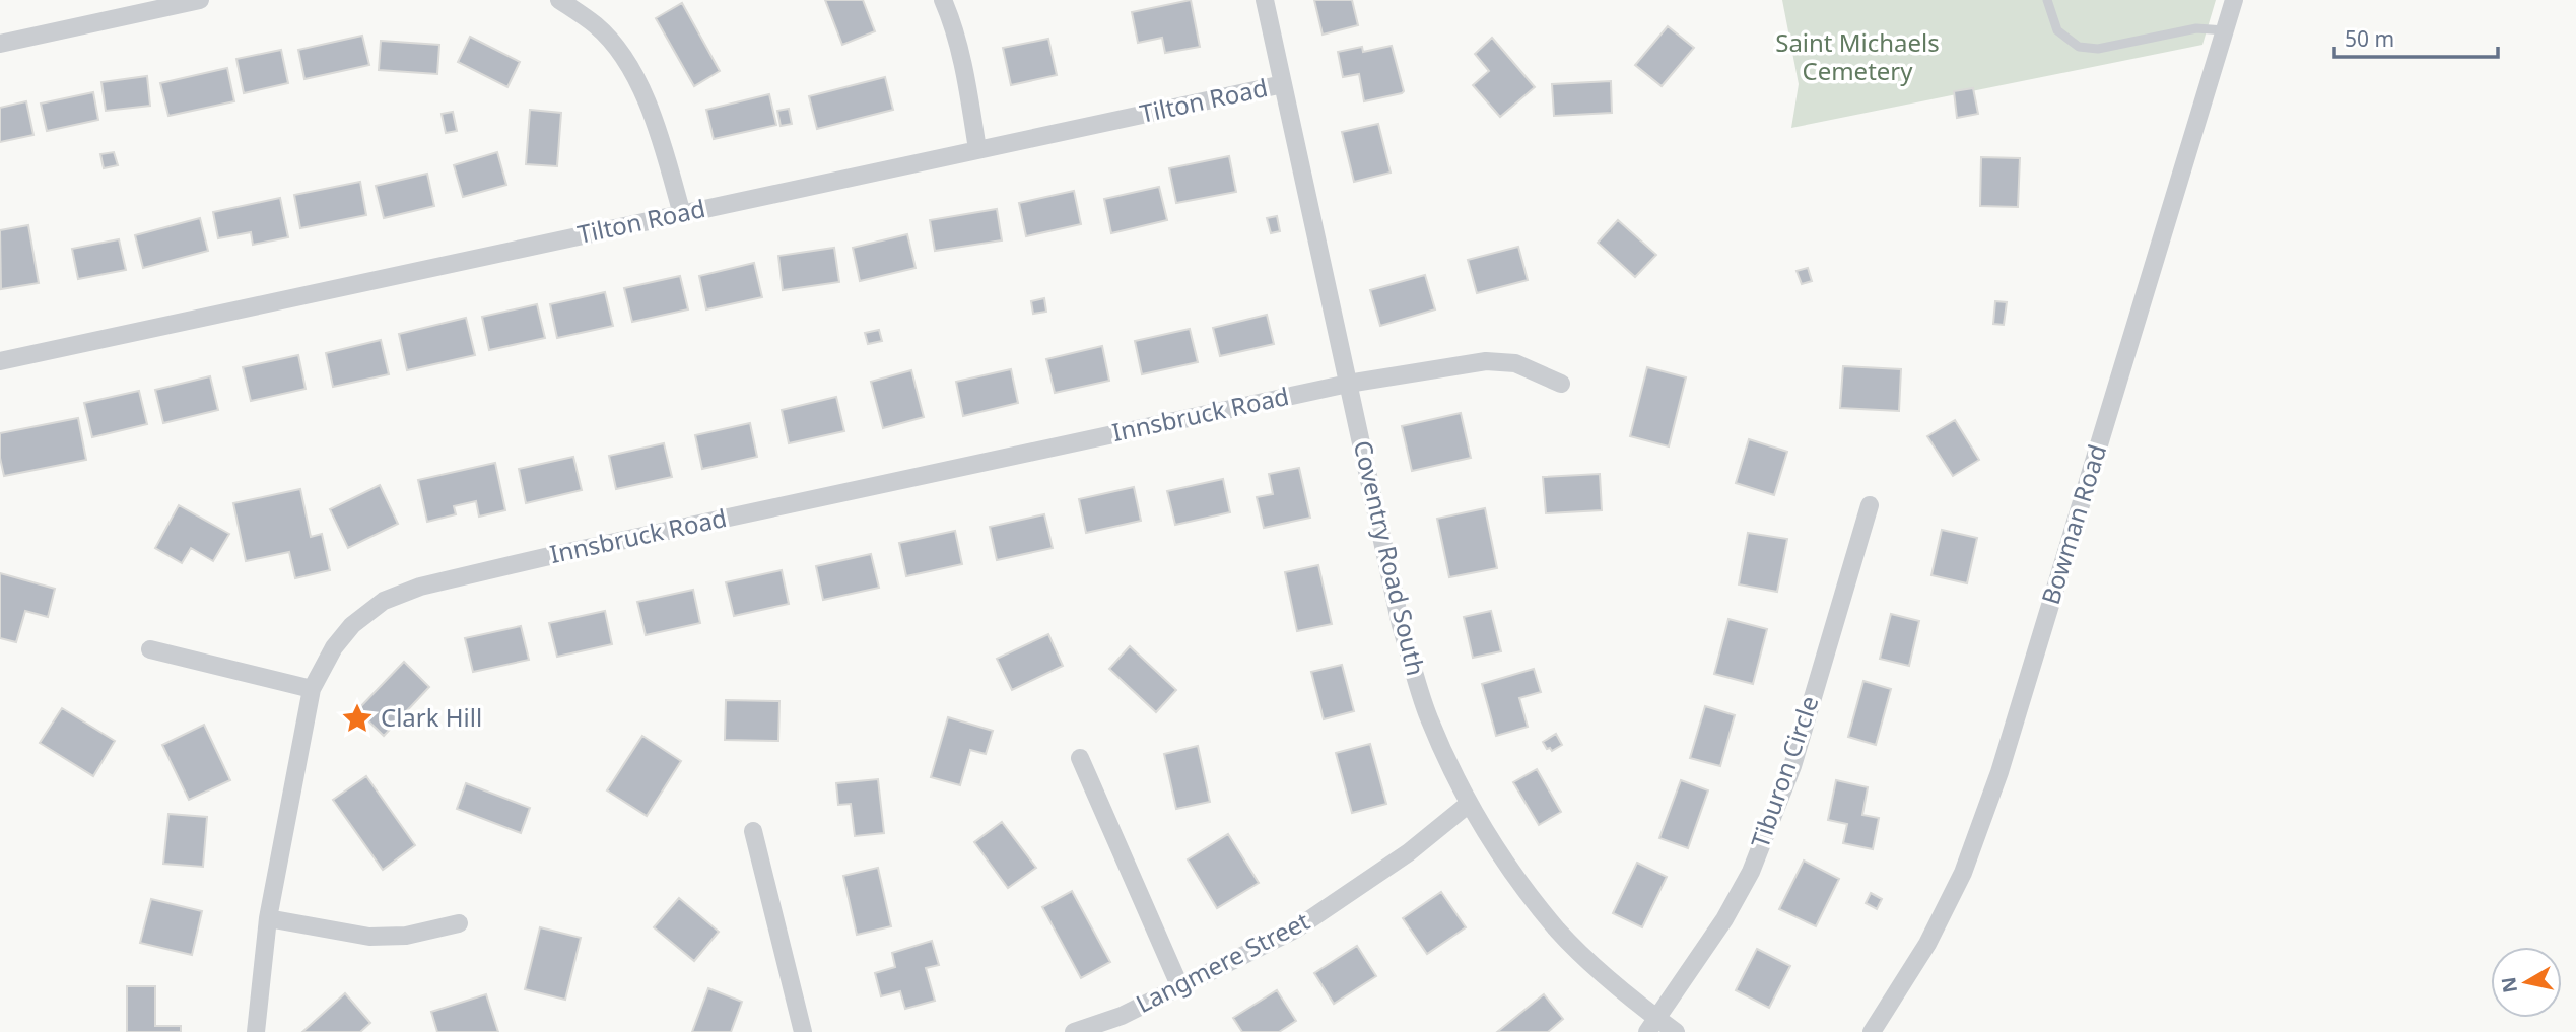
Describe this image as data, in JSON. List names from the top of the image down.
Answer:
{
  "streets": {
    "street": [
      "Tilton Road",
      "Innsbruck Road",
      "Bowman Road",
      "Coventry Road South",
      "Tiburon Circle",
      "Langmere Street"
    ]
  },
  "crossings": [
    ["Tilton Road", "Coventry Road South"],
    ["Innsbruck Road", "Coventry Road South"],
    ["Coventry Road South", "Tiburon Circle"],
    ["Coventry Road South", "Langmere Street"]
  ],
  "parks": ["Saint Michaels Cemetery"],
  "places": {
    "place": ["Clark Hill"]
  },
  "scale_bar": "50 m",
  "north": "left"
}
